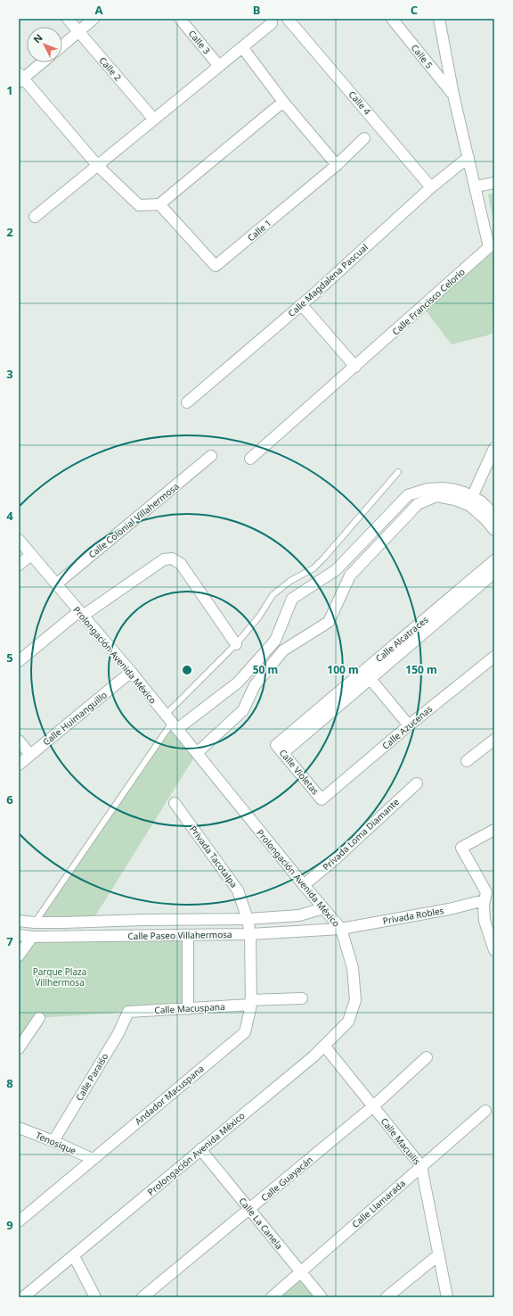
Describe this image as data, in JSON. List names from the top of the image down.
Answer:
{
  "streets": {
    "street": [
      "Calle 3",
      "Calle 5",
      "Calle 2",
      "Calle 4",
      "Calle 1",
      "Calle Magdalena Pascual",
      "Calle Francisco Celorio",
      "Calle Colonial Villahermosa",
      "Calle Alcatraces",
      "Prolongación Avenida México",
      "Calle Huimanguillo",
      "Calle Azucenas",
      "Calle Violetas",
      "Privada Loma Diamante",
      "Privada Tacotalpa",
      "Privada Robles",
      "Calle Paseo Villahermosa",
      "Calle Macuspana",
      "Calle Paraiśo",
      "Andador Macuspana",
      "Calle Macuilis",
      "Tenosique",
      "Calle Guayacán",
      "Calle Llamarada",
      "Calle La Canela"
    ]
  },
  "crossings": [
    ["Calle 5", "Calle Francisco Celorio"],
    ["Calle 4", "Calle Magdalena Pascual"],
    ["Calle Magdalena Pascual", "Calle Francisco Celorio"],
    ["Calle Colonial Villahermosa", "Prolongación Avenida México"],
    ["Calle Alcatraces", "Calle Violetas"],
    ["Prolongación Avenida México", "Calle Huimanguillo"],
    ["Prolongación Avenida México", "Privada Loma Diamante"],
    ["Prolongación Avenida México", "Privada Robles"],
    ["Prolongación Avenida México", "Calle Paseo Villahermosa"],
    ["Prolongación Avenida México", "Calle Macuilis"],
    ["Prolongación Avenida México", "Calle La Canela"],
    ["Calle Azucenas", "Calle Violetas"],
    ["Privada Tacotalpa", "Calle Paseo Villahermosa"],
    ["Privada Tacotalpa", "Andador Macuspana"],
    ["Privada Robles", "Calle Paseo Villahermosa"],
    ["Calle Paseo Villahermosa", "Andador Macuspana"],
    ["Calle Macuspana", "Calle Paraiśo"],
    ["Calle Macuspana", "Andador Macuspana"],
    ["Calle Paraiśo", "Tenosique"],
    ["Andador Macuspana", "Tenosique"],
    ["Calle Macuilis", "Calle Guayacán"],
    ["Calle Macuilis", "Calle Llamarada"],
    ["Calle Guayacán", "Calle La Canela"],
    ["Calle Llamarada", "Calle La Canela"]
  ],
  "parks": ["Parque Plaza Villhermosa"],
  "north": "top left",
  "grid": {
    "columns": ["A", "B", "C"],
    "rows": [
      "1",
      "2",
      "3",
      "4",
      "5",
      "6",
      "7",
      "8",
      "9"
    ]
  },
  "rings": ["50 m", "100 m", "150 m"]
}
